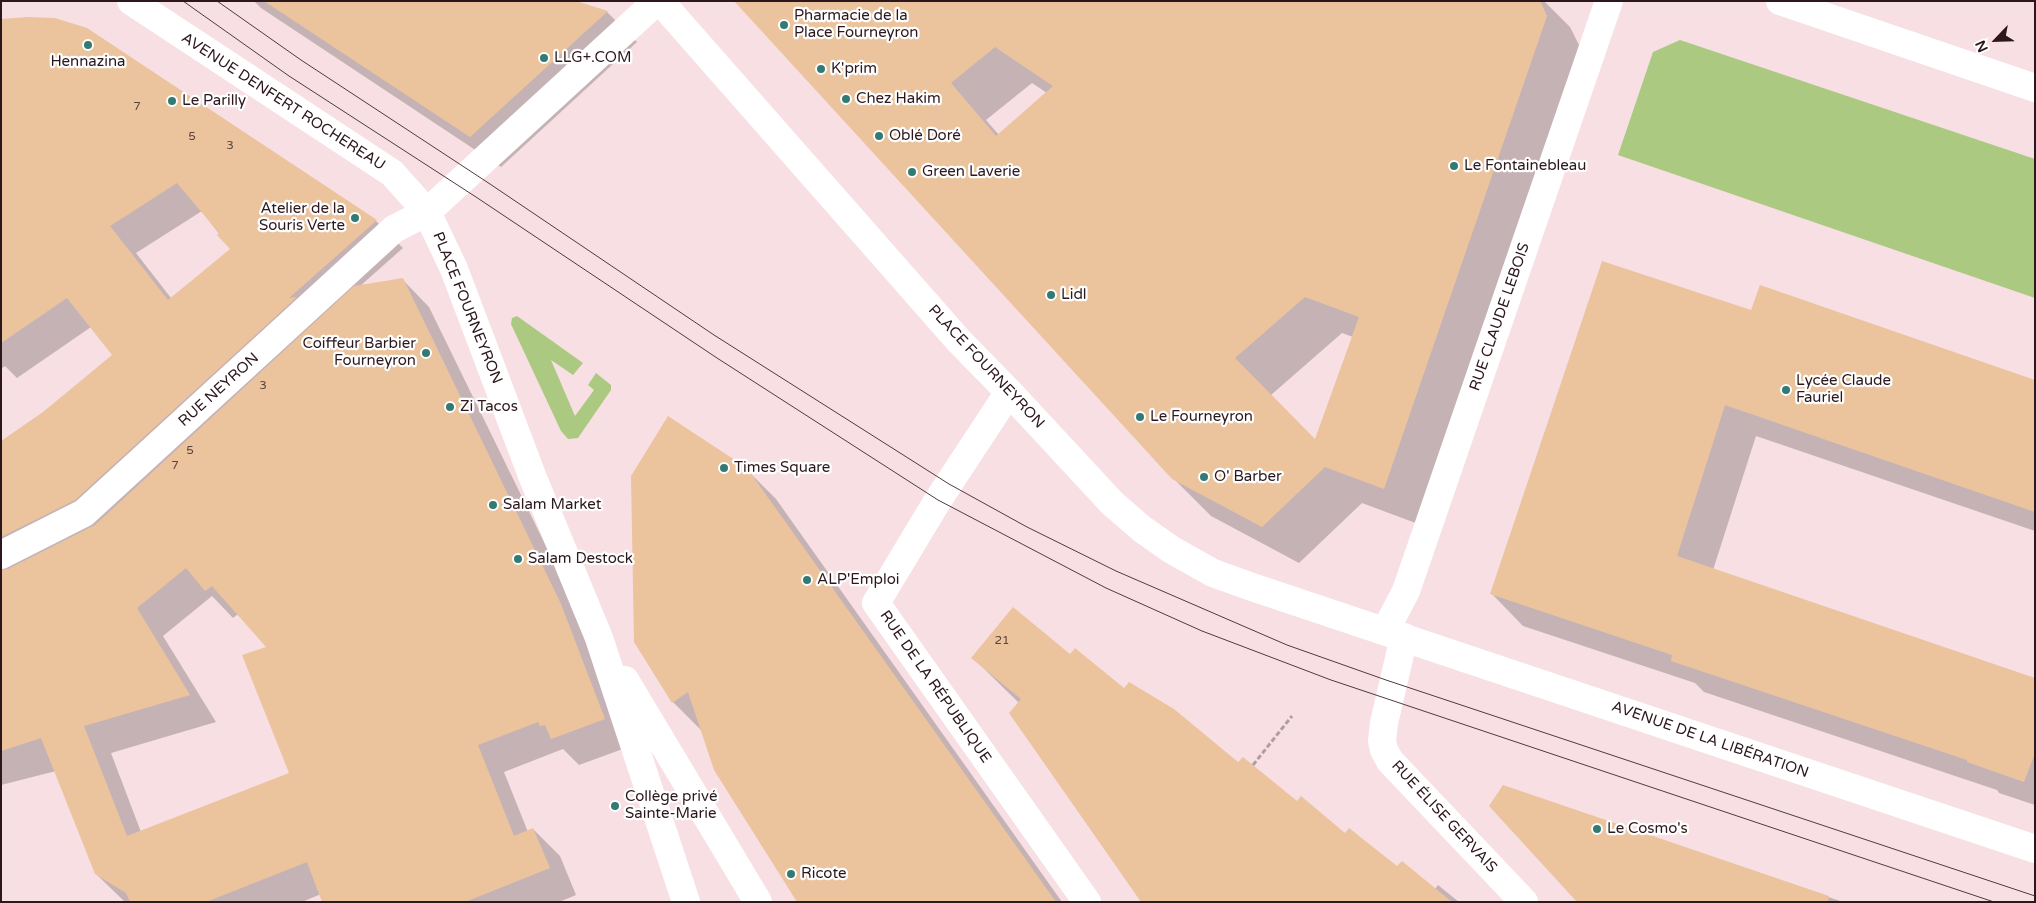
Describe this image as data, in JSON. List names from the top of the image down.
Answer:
{
  "streets": {
    "street": [
      "AVENUE DENFERT ROCHEREAU",
      "PLACE FOURNEYRON",
      "RUE CLAUDE LEBOIS",
      "RUE NEYRON",
      "RUE DE LA RÉPUBLIQUE",
      "AVENUE DE LA LIBÉRATION",
      "RUE ÉLISE GERVAIS"
    ]
  },
  "crossings": [
    ["AVENUE DENFERT ROCHEREAU", "PLACE FOURNEYRON"],
    ["AVENUE DENFERT ROCHEREAU", "RUE NEYRON"],
    ["PLACE FOURNEYRON", "RUE CLAUDE LEBOIS"],
    ["PLACE FOURNEYRON", "RUE NEYRON"],
    ["PLACE FOURNEYRON", "RUE DE LA RÉPUBLIQUE"],
    ["PLACE FOURNEYRON", "AVENUE DE LA LIBÉRATION"],
    ["PLACE FOURNEYRON", "RUE ÉLISE GERVAIS"],
    ["RUE CLAUDE LEBOIS", "AVENUE DE LA LIBÉRATION"],
    ["RUE CLAUDE LEBOIS", "RUE ÉLISE GERVAIS"],
    ["AVENUE DE LA LIBÉRATION", "RUE ÉLISE GERVAIS"]
  ],
  "places": [
    "Pharmacie de la Place Fourneyron",
    "Hennazina",
    "LLG+.COM",
    "K'prim",
    "Chez Hakim",
    "Le Parilly",
    "Oblé Doré",
    "Le Fontainebleau",
    "Green Laverie",
    "Atelier de la Souris Verte",
    "Lidl",
    "Coiffeur Barbier Fourneyron",
    "Lycée Claude Fauriel",
    "Zi Tacos",
    "Le Fourneyron",
    "Times Square",
    "O' Barber",
    "Salam Market",
    "Salam Destock",
    "ALP'Emploi",
    "Collège privé Sainte-Marie",
    "Le Cosmo's",
    "Ricote"
  ],
  "house_numbers": [
    "7",
    "5",
    "3",
    "3",
    "5",
    "7",
    "21"
  ],
  "north": "bottom left"
}
